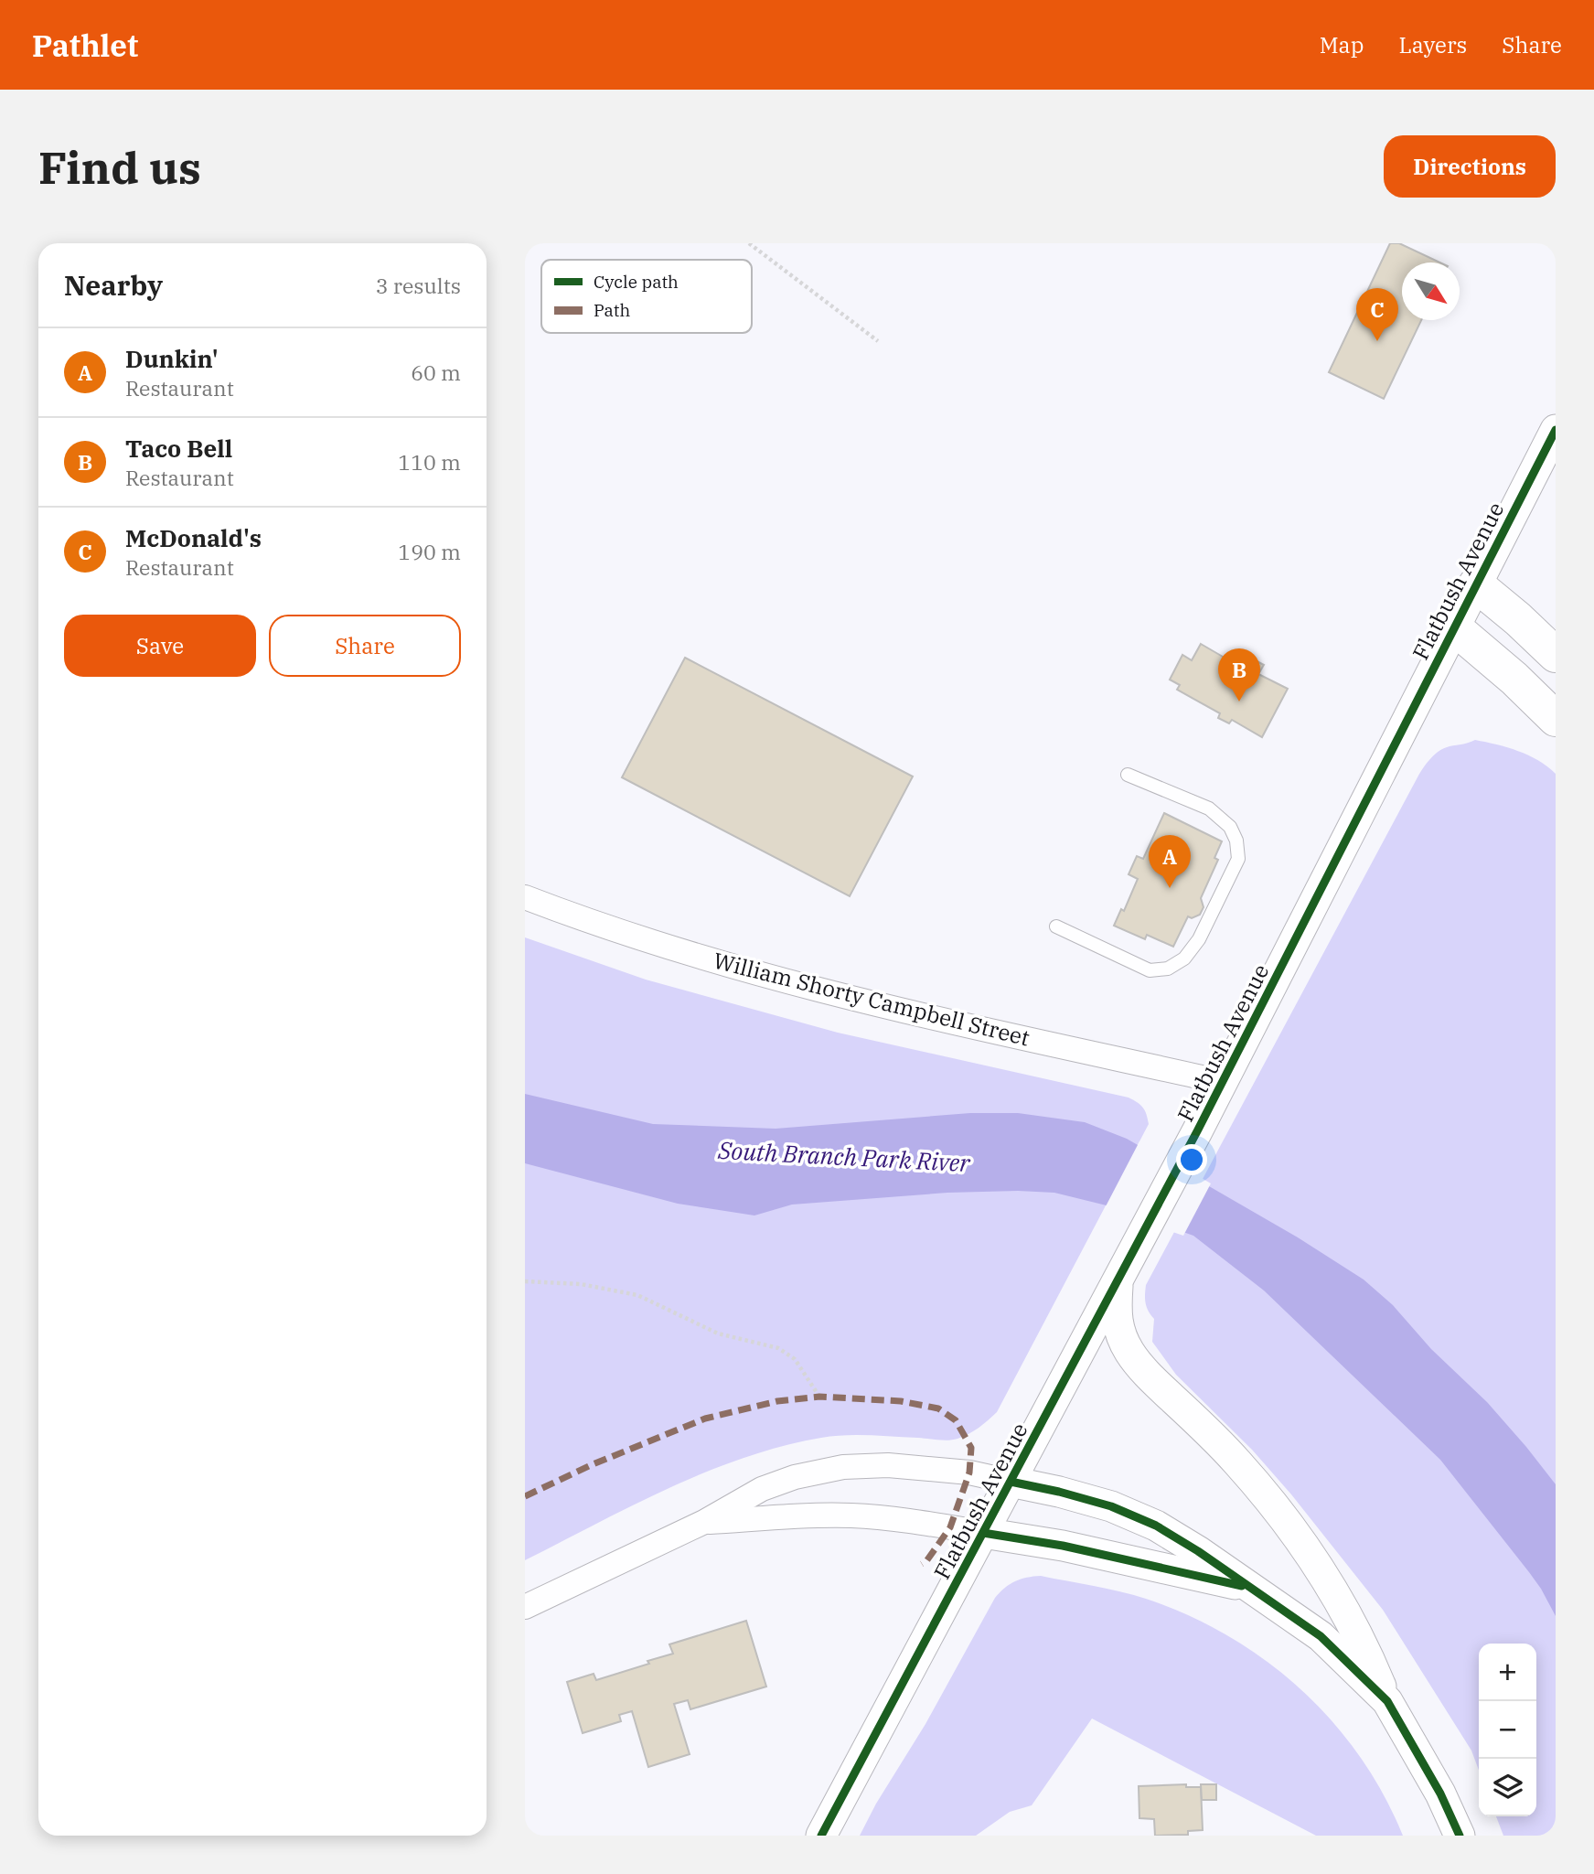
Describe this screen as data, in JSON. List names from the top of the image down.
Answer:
{
  "streets": {
    "street": ["Flatbush Avenue", "William Shorty Campbell Street"]
  },
  "crossings": [
    ["Flatbush Avenue", "William Shorty Campbell Street"]
  ],
  "water": ["South Branch Park River"],
  "legend": ["Cycle path", "Path"],
  "north": "bottom right",
  "page": {
    "header": "Pathlet",
    "nav": ["Map", "Layers", "Share"],
    "buttons": [
      "Directions",
      ["Save", "Share"]
    ],
    "title": "Find us",
    "heading": ["Nearby", "3 results"],
    "pins": ["C", "B", "A"],
    "list": [
      {
        "mark": "A",
        "name": "Dunkin'",
        "note": "Restaurant",
        "value": "60 m"
      },
      {
        "mark": "B",
        "name": "Taco Bell",
        "note": "Restaurant",
        "value": "110 m"
      },
      {
        "mark": "C",
        "name": "McDonald's",
        "note": "Restaurant",
        "value": "190 m"
      }
    ],
    "map_buttons": ["+", "−"]
  }
}
